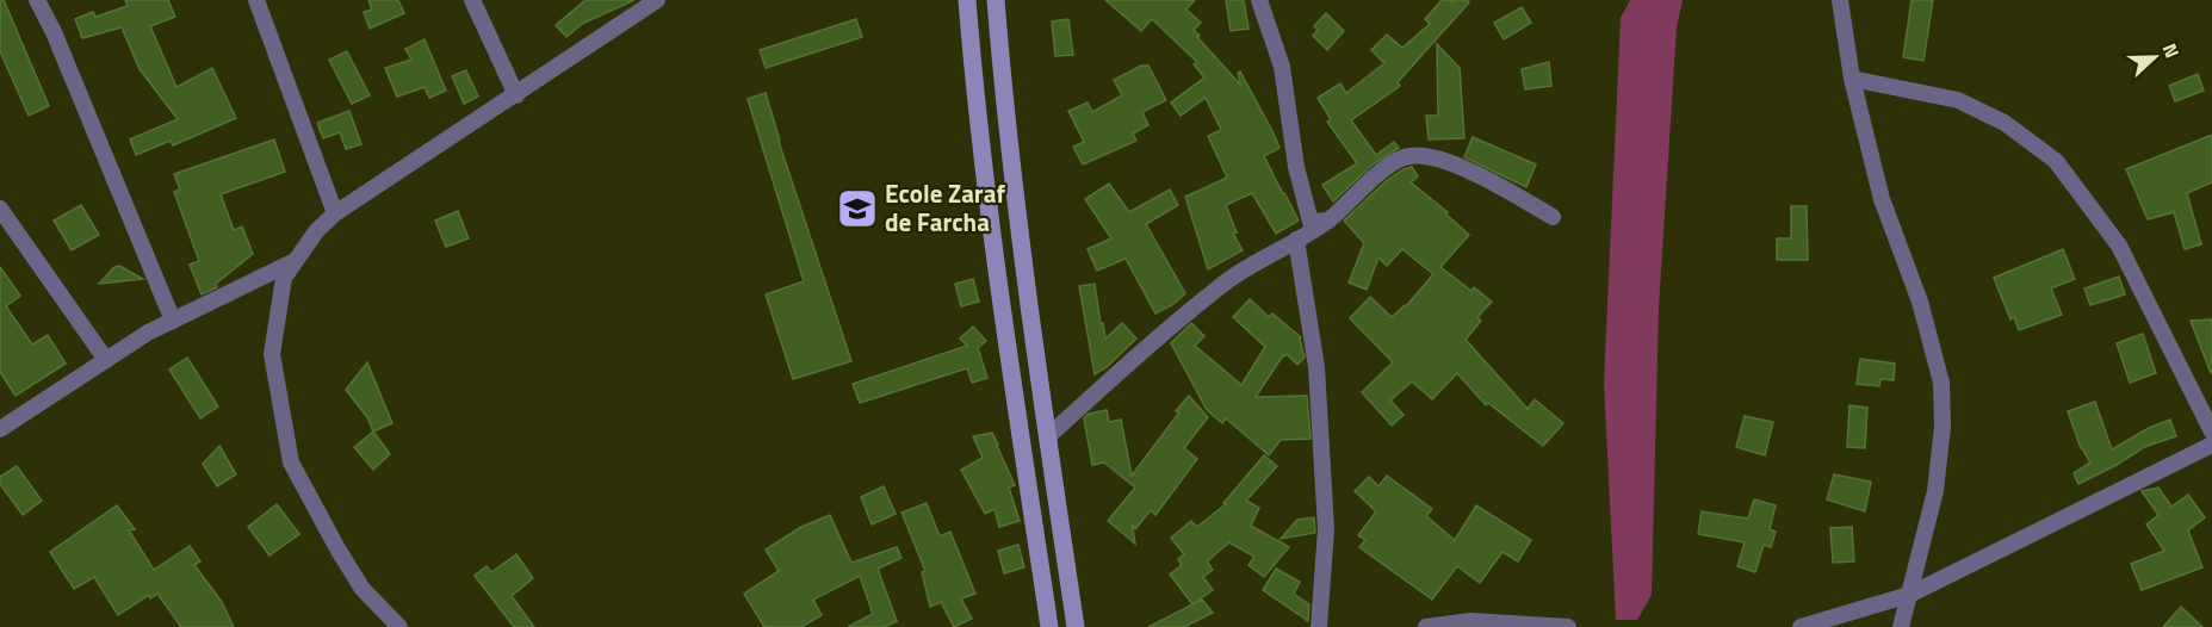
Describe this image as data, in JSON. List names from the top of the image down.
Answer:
{
  "places": {
    "school or university": ["Ecole Zaraf de Farcha"]
  },
  "north": "right"
}
